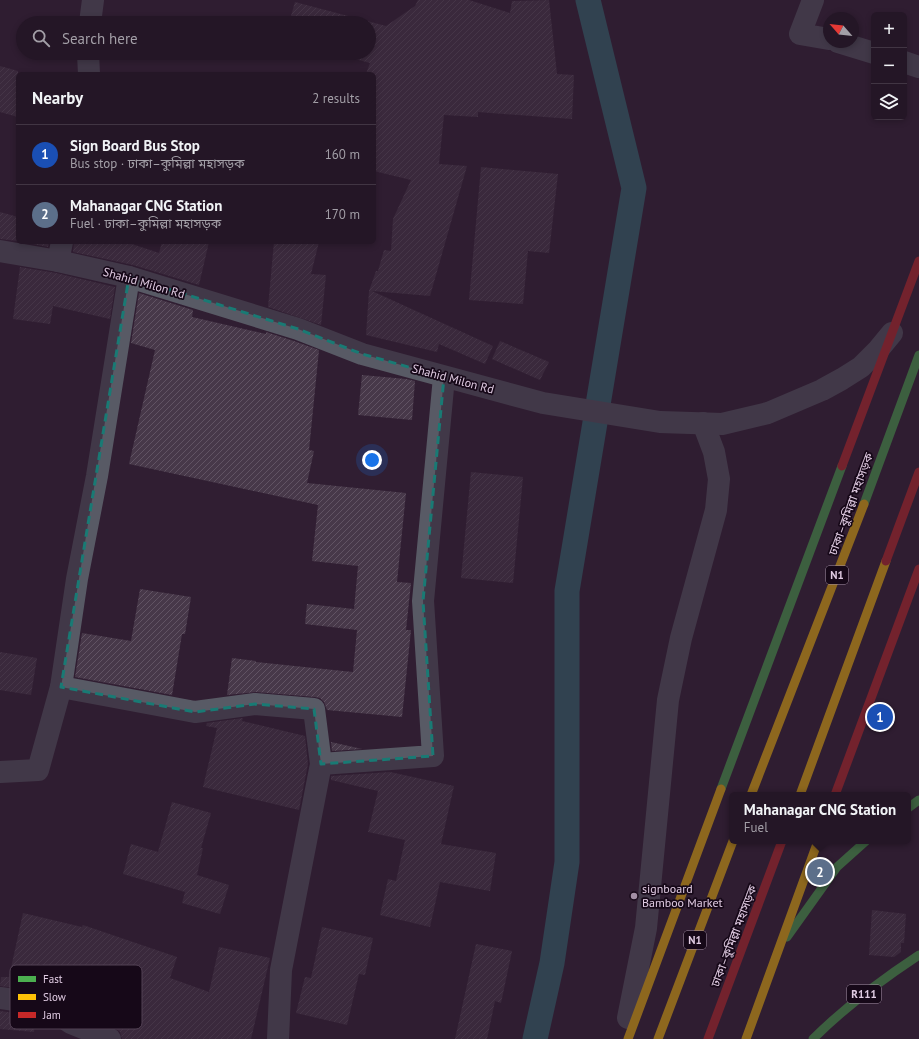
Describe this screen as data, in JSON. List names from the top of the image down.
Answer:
{
  "streets": {
    "main road": ["ঢাকা–কুমিল্লা মহাসড়ক", "N1", "R111"],
    "street": ["Shahid Milon Rd"]
  },
  "places": ["signboard Bamboo Market"],
  "legend": ["Fast", "Slow", "Jam"],
  "north": "top left",
  "page": {
    "map_buttons": ["+", "−"],
    "search": "Search here",
    "heading": ["Nearby", "2 results"],
    "list": [
      {
        "mark": "1",
        "name": "Sign Board Bus Stop",
        "note": "Bus stop · ঢাকা–কুমিল্লা মহাসড়ক",
        "value": "160 m"
      },
      {
        "mark": "2",
        "name": "Mahanagar CNG Station",
        "note": "Fuel · ঢাকা–কুমিল্লা মহাসড়ক",
        "value": "170 m"
      }
    ],
    "pins": ["1", "2"],
    "popup": ["Mahanagar CNG Station", "Fuel"]
  }
}
